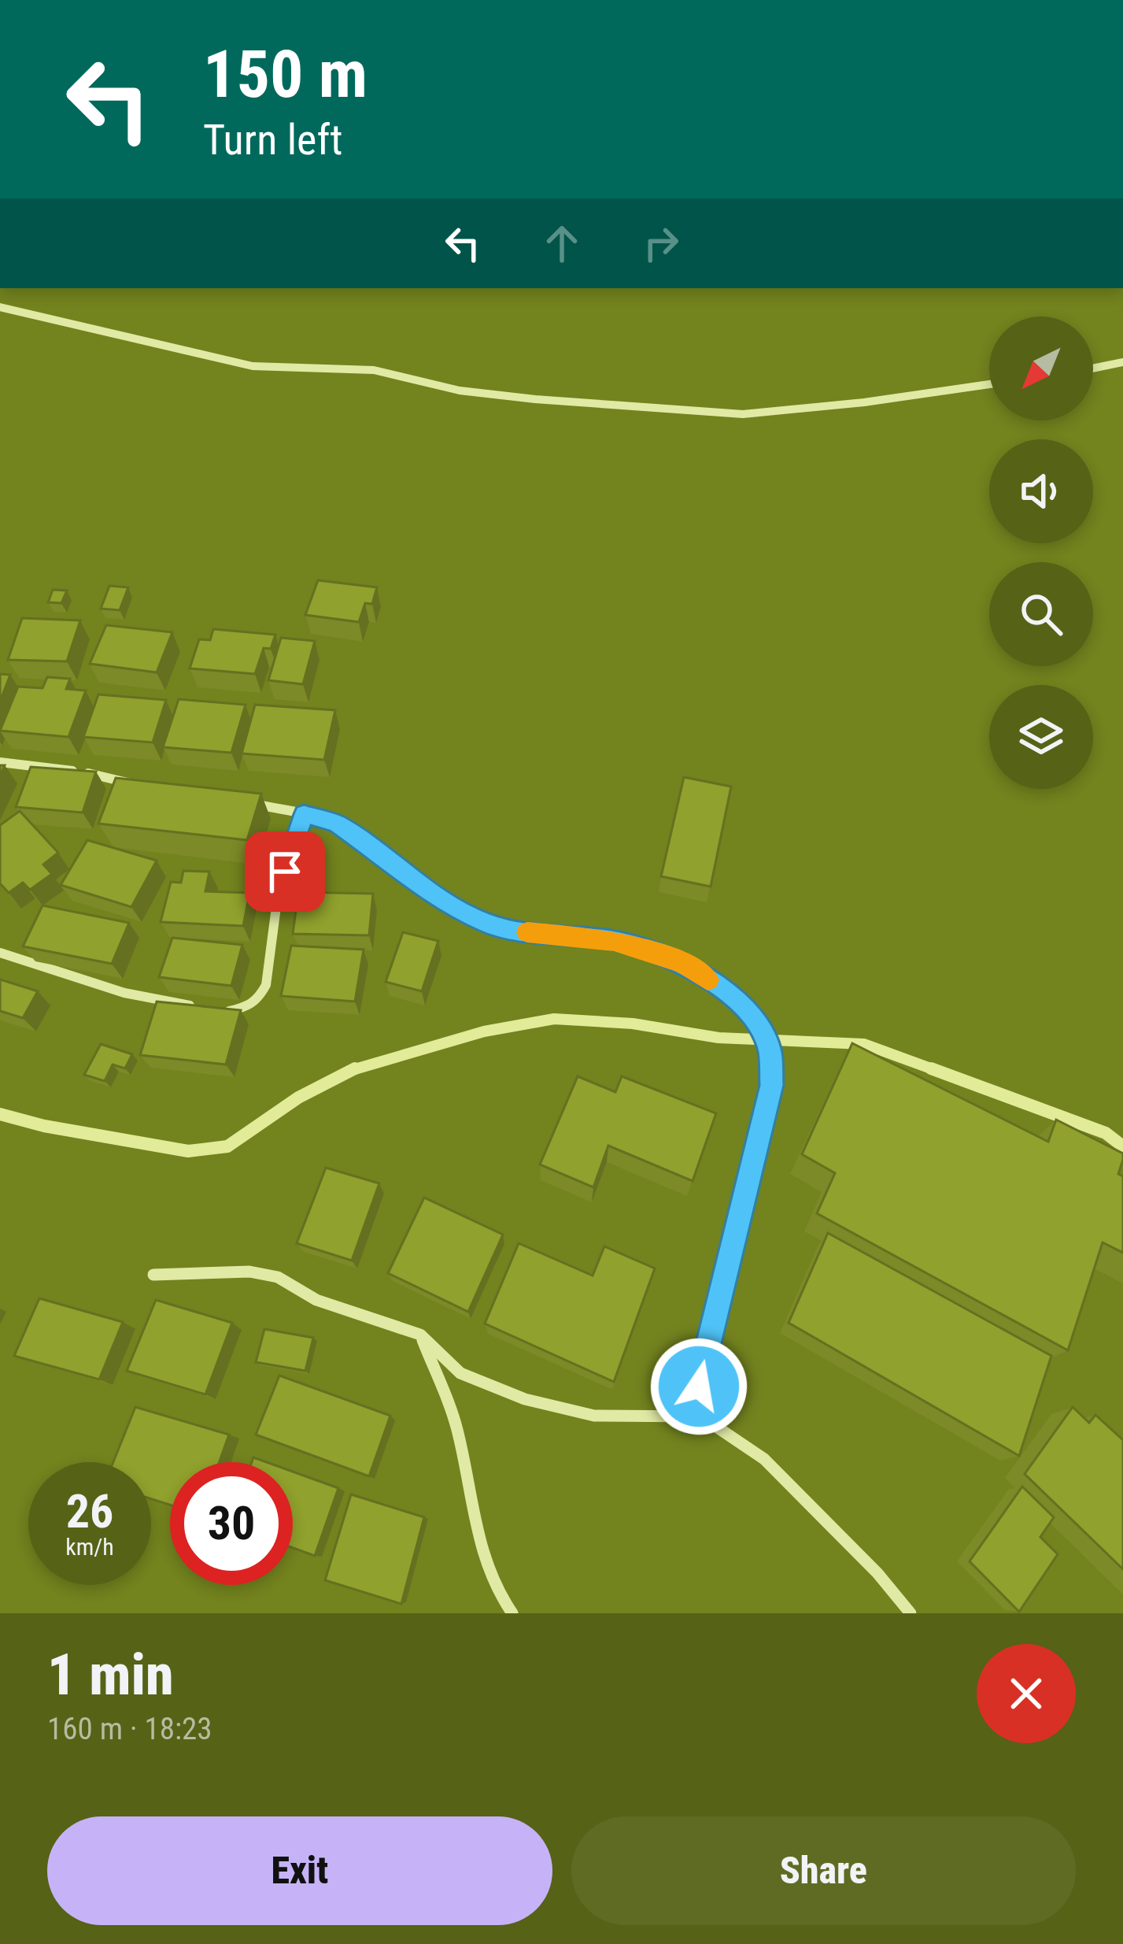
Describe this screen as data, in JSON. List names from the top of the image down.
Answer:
{
  "north": "bottom left",
  "page": {
    "turn": ["150 m", "Turn left"],
    "speed": "26 km/h",
    "limit": "30",
    "heading": ["1 min", "160 m · 18:23"],
    "buttons": ["Exit", "Share"]
  }
}
